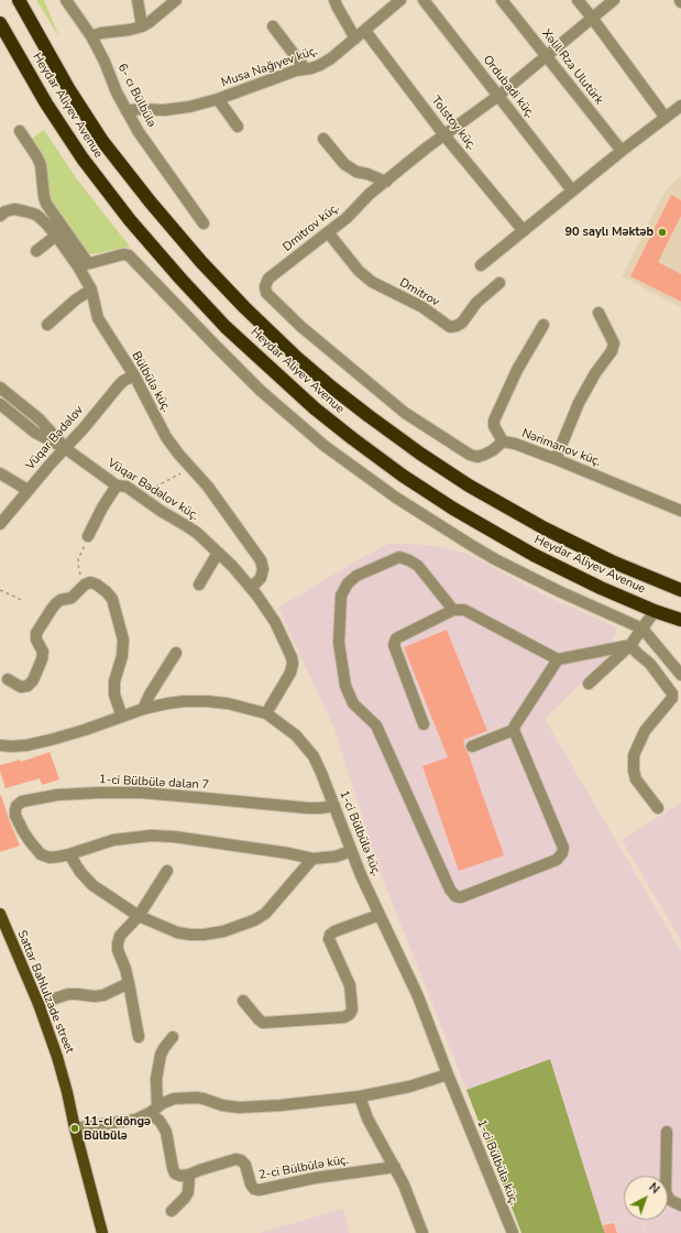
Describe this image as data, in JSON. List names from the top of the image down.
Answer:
{
  "streets": {
    "highway": ["Heydar Aliyev Avenue"],
    "main road": ["Sattar Bahlulzade street"],
    "street": [
      "Musa Nağıyev küç.",
      "Xəlil Rza Ulutürk",
      "Ordubadi küç.",
      "6- cı Bülbülə",
      "Tolstoy küç.",
      "Dmitrov küç.",
      "Dmitrov",
      "Bülbülə küç.",
      "Vüqar Bədəlov",
      "Nərimanov küç.",
      "Vüqar Bədəlov küç.",
      "1-ci Bülbülə dalan 7",
      "1-ci Bülbülə küç.",
      "2-ci Bülbülə küç."
    ]
  },
  "crossings": [
    ["Musa Nağıyev küç.", "6- cı Bülbülə"],
    ["Musa Nağıyev küç.", "Tolstoy küç."],
    ["Xəlil Rza Ulutürk", "Dmitrov küç."],
    ["Ordubadi küç.", "Dmitrov küç."],
    ["Tolstoy küç.", "Dmitrov küç."],
    ["Dmitrov küç.", "Dmitrov"],
    ["Dmitrov küç.", "Nərimanov küç."],
    ["Bülbülə küç.", "Vüqar Bədəlov"],
    ["Bülbülə küç.", "Vüqar Bədəlov küç."],
    ["Vüqar Bədəlov", "Vüqar Bədəlov küç."],
    ["Vüqar Bədəlov küç.", "1-ci Bülbülə küç."],
    ["1-ci Bülbülə dalan 7", "1-ci Bülbülə küç."]
  ],
  "places": ["90 saylı Məktəb", "11-ci döngə Bülbülə"],
  "north": "top right"
}
